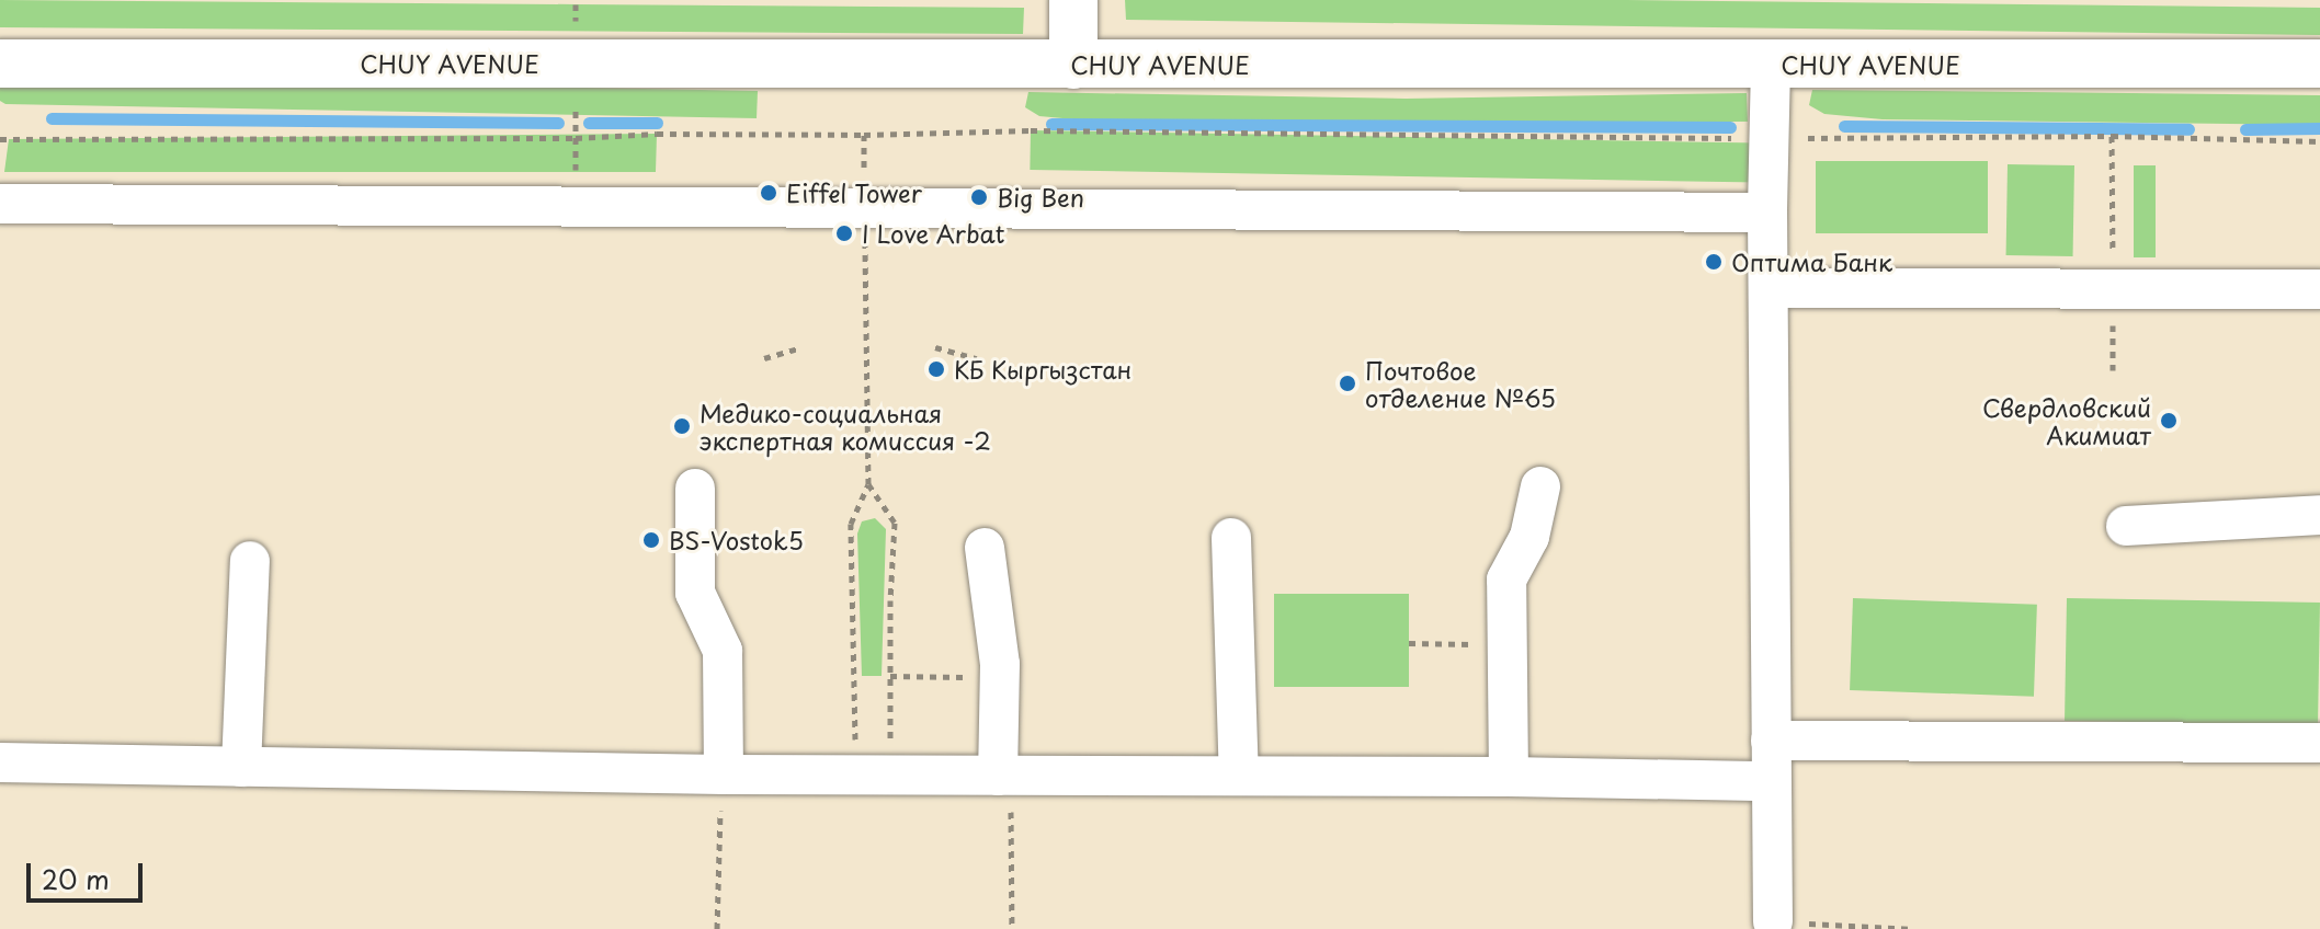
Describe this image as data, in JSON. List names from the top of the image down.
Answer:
{
  "streets": {
    "main road": ["CHUY AVENUE"]
  },
  "places": [
    "Eiffel Tower",
    "Big Ben",
    "I Love Arbat",
    "Оптима Банк",
    "КБ Кыргызстан",
    "Почтовое отделение №65",
    "Свердловский Акимиат",
    "Медико-социальная экспертная комиссия -2",
    "BS-Vostok5"
  ],
  "scale_bar": "20 m"
}
